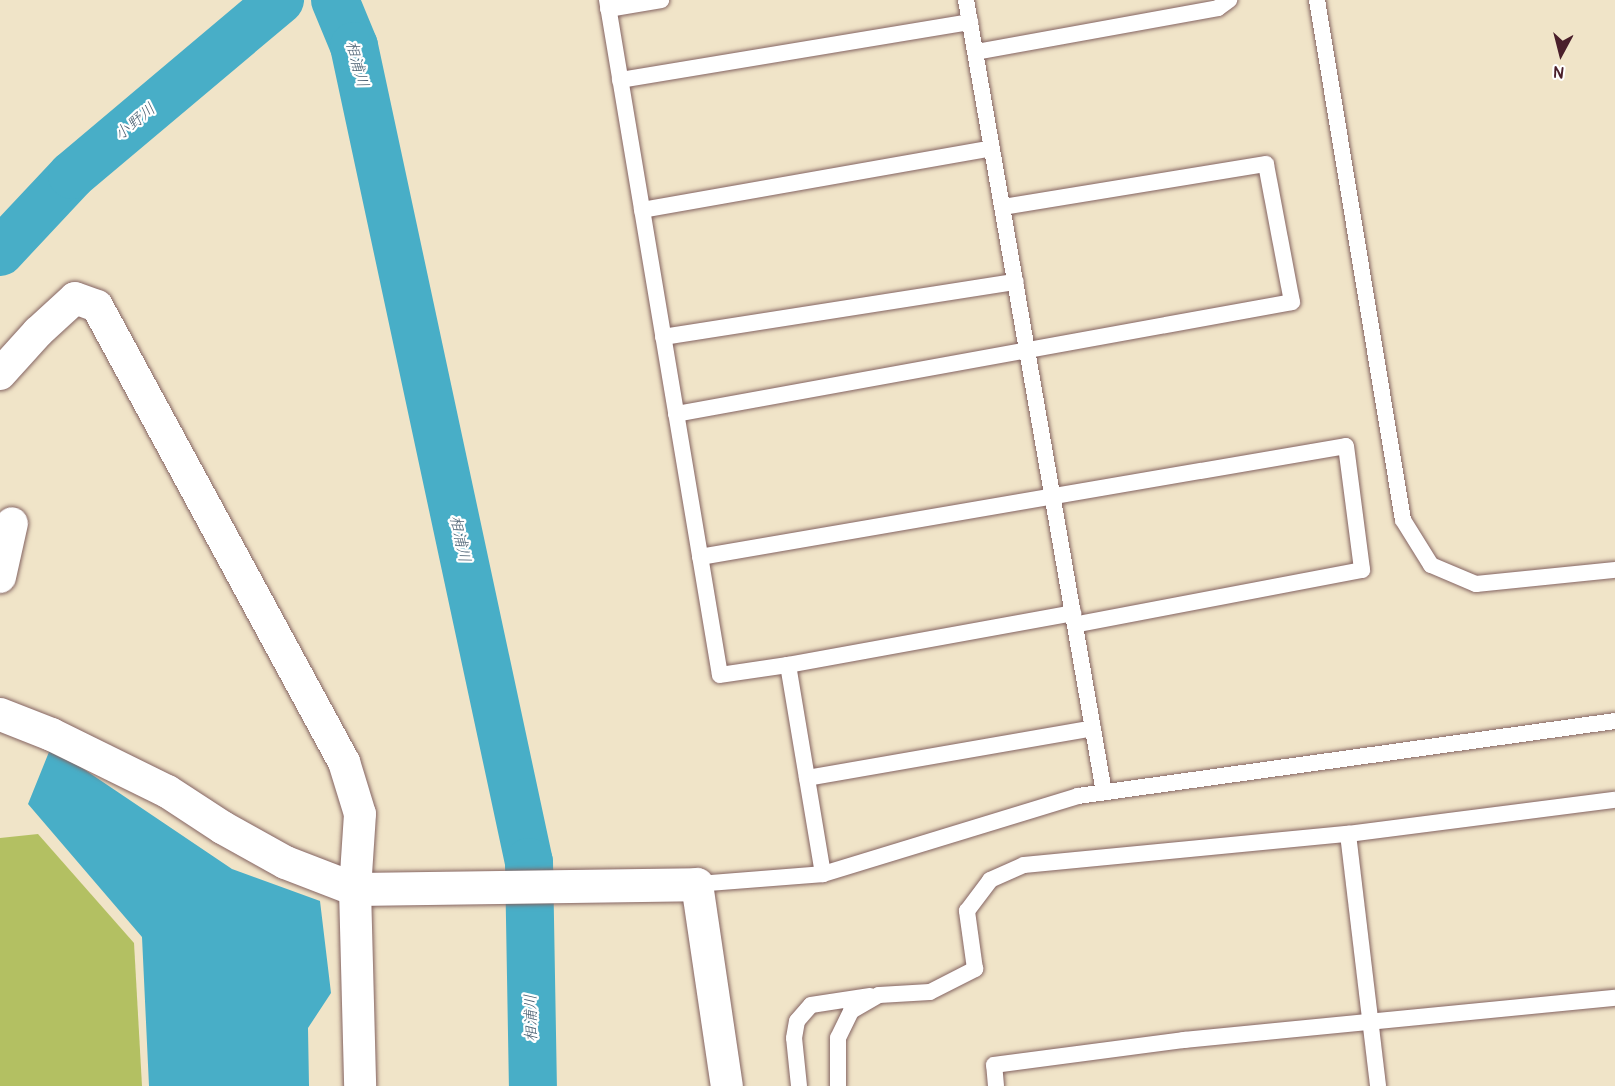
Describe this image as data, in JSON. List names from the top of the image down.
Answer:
{
  "water": ["相浦川", "小野川"],
  "north": "bottom"
}
